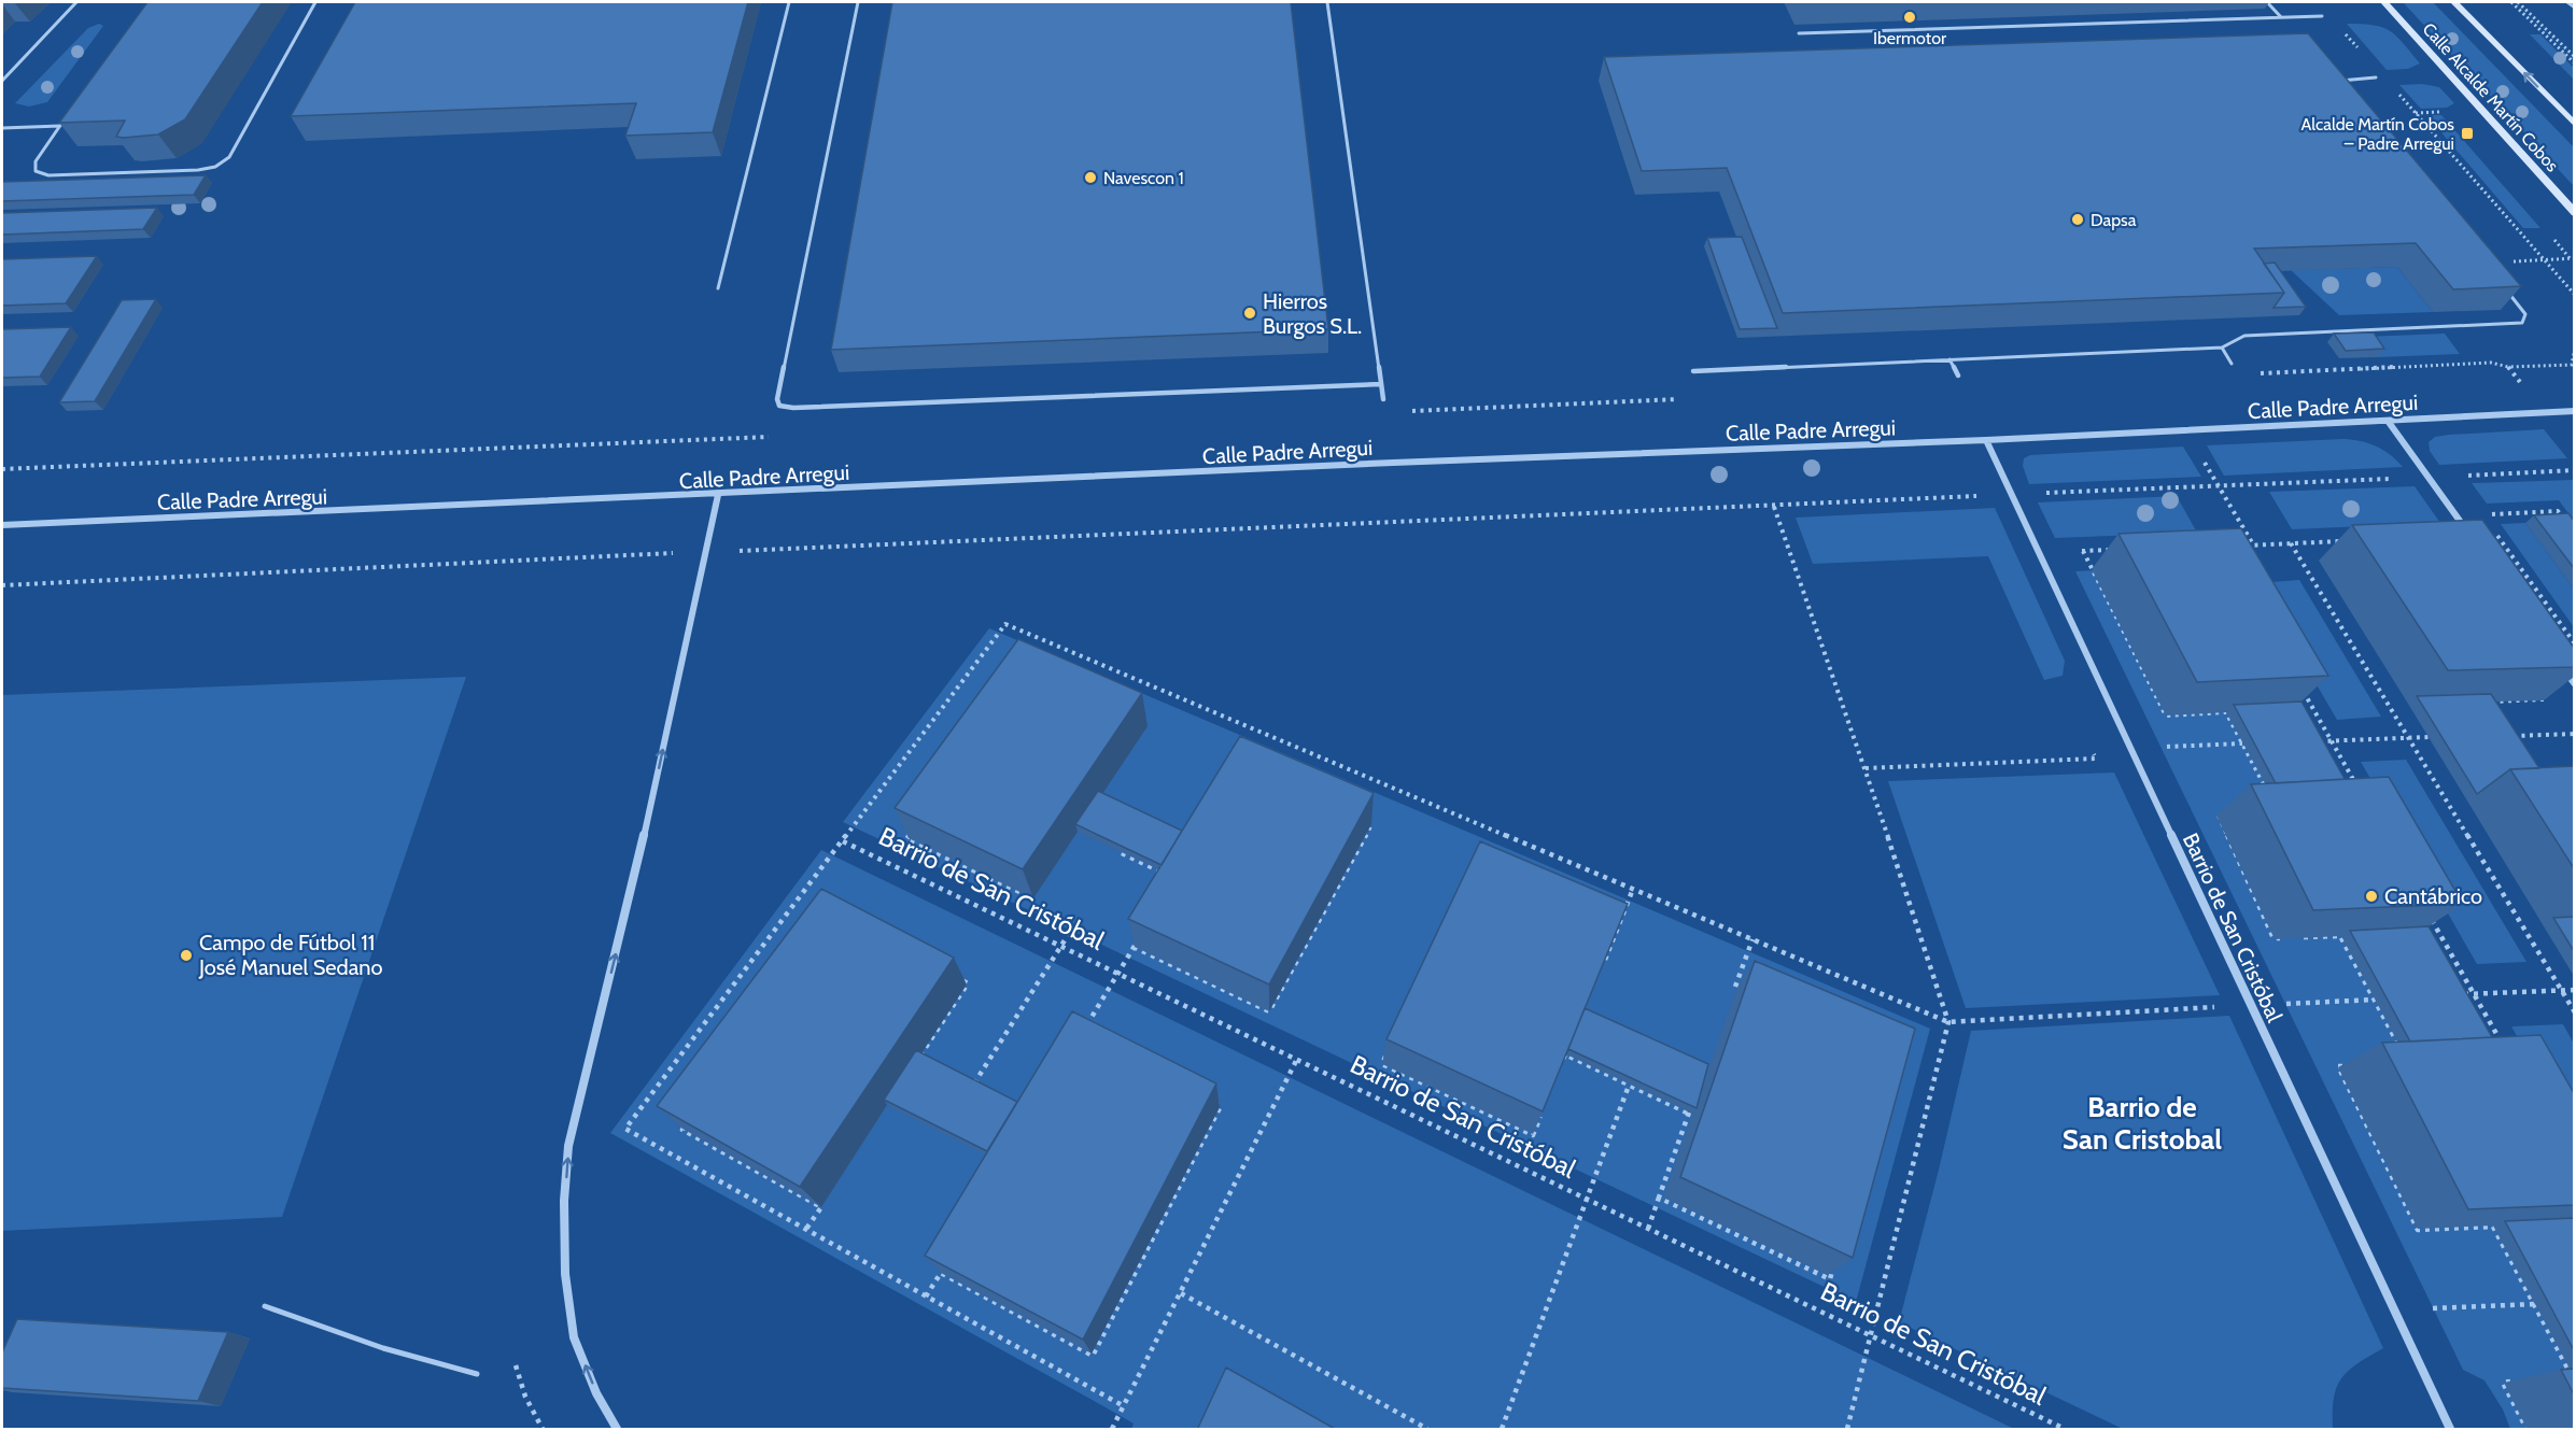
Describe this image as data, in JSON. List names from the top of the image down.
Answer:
{
  "streets": {
    "main road": ["Calle Alcalde Martín Cobos"],
    "street": ["Calle Padre Arregui", "Barrio de San Cristóbal"]
  },
  "crossings": [
    ["Calle Padre Arregui", "Barrio de San Cristóbal"]
  ],
  "districts": ["Barrio de San Cristobal"],
  "places": {
    "other": [
      "Ibermotor",
      "Navescon 1",
      "Dapsa",
      "Hierros Burgos S.L.",
      "Cantábrico",
      "Campo de Fútbol 11 José Manuel Sedano"
    ],
    "transit": ["Alcalde Martín Cobos – Padre Arregui"]
  }
}
